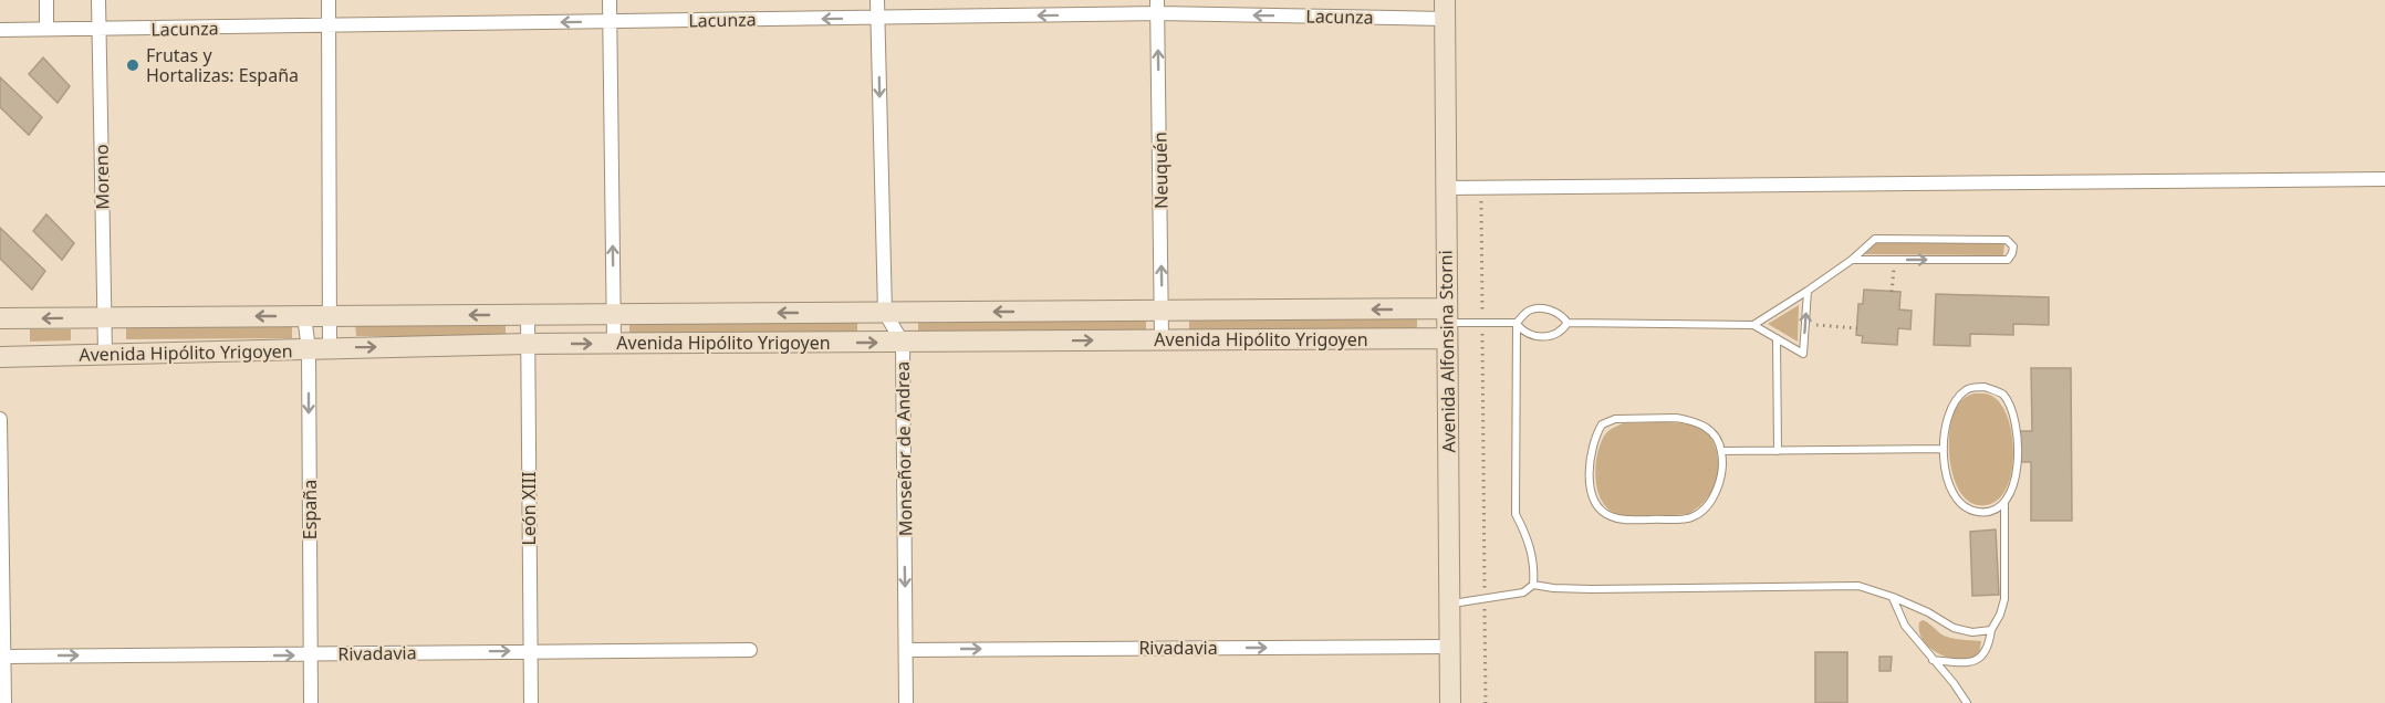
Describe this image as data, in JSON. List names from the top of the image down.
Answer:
{
  "streets": {
    "main road": ["Avenida Hipólito Yrigoyen", "Avenida Alfonsina Storni"],
    "street": [
      "Lacunza",
      "Neuquén",
      "Moreno",
      "Monseñor de Andrea",
      "León XIII",
      "España",
      "Rivadavia"
    ]
  },
  "crossings": [
    ["Lacunza", "Neuquén"],
    ["Lacunza", "Moreno"],
    ["Lacunza", "Avenida Alfonsina Storni"],
    ["Lacunza", "Monseñor de Andrea"],
    ["Neuquén", "Avenida Hipólito Yrigoyen"],
    ["Moreno", "Avenida Hipólito Yrigoyen"],
    ["Avenida Hipólito Yrigoyen", "Avenida Alfonsina Storni"],
    ["Avenida Hipólito Yrigoyen", "Monseñor de Andrea"],
    ["Avenida Hipólito Yrigoyen", "León XIII"],
    ["Avenida Hipólito Yrigoyen", "España"],
    ["Avenida Alfonsina Storni", "Rivadavia"],
    ["Monseñor de Andrea", "Rivadavia"],
    ["León XIII", "Rivadavia"],
    ["España", "Rivadavia"]
  ],
  "one_way": [
    "Lacunza",
    "Neuquén",
    "Monseñor de Andrea",
    "España",
    "Rivadavia"
  ],
  "places": ["Frutas y Hortalizas: España"]
}
